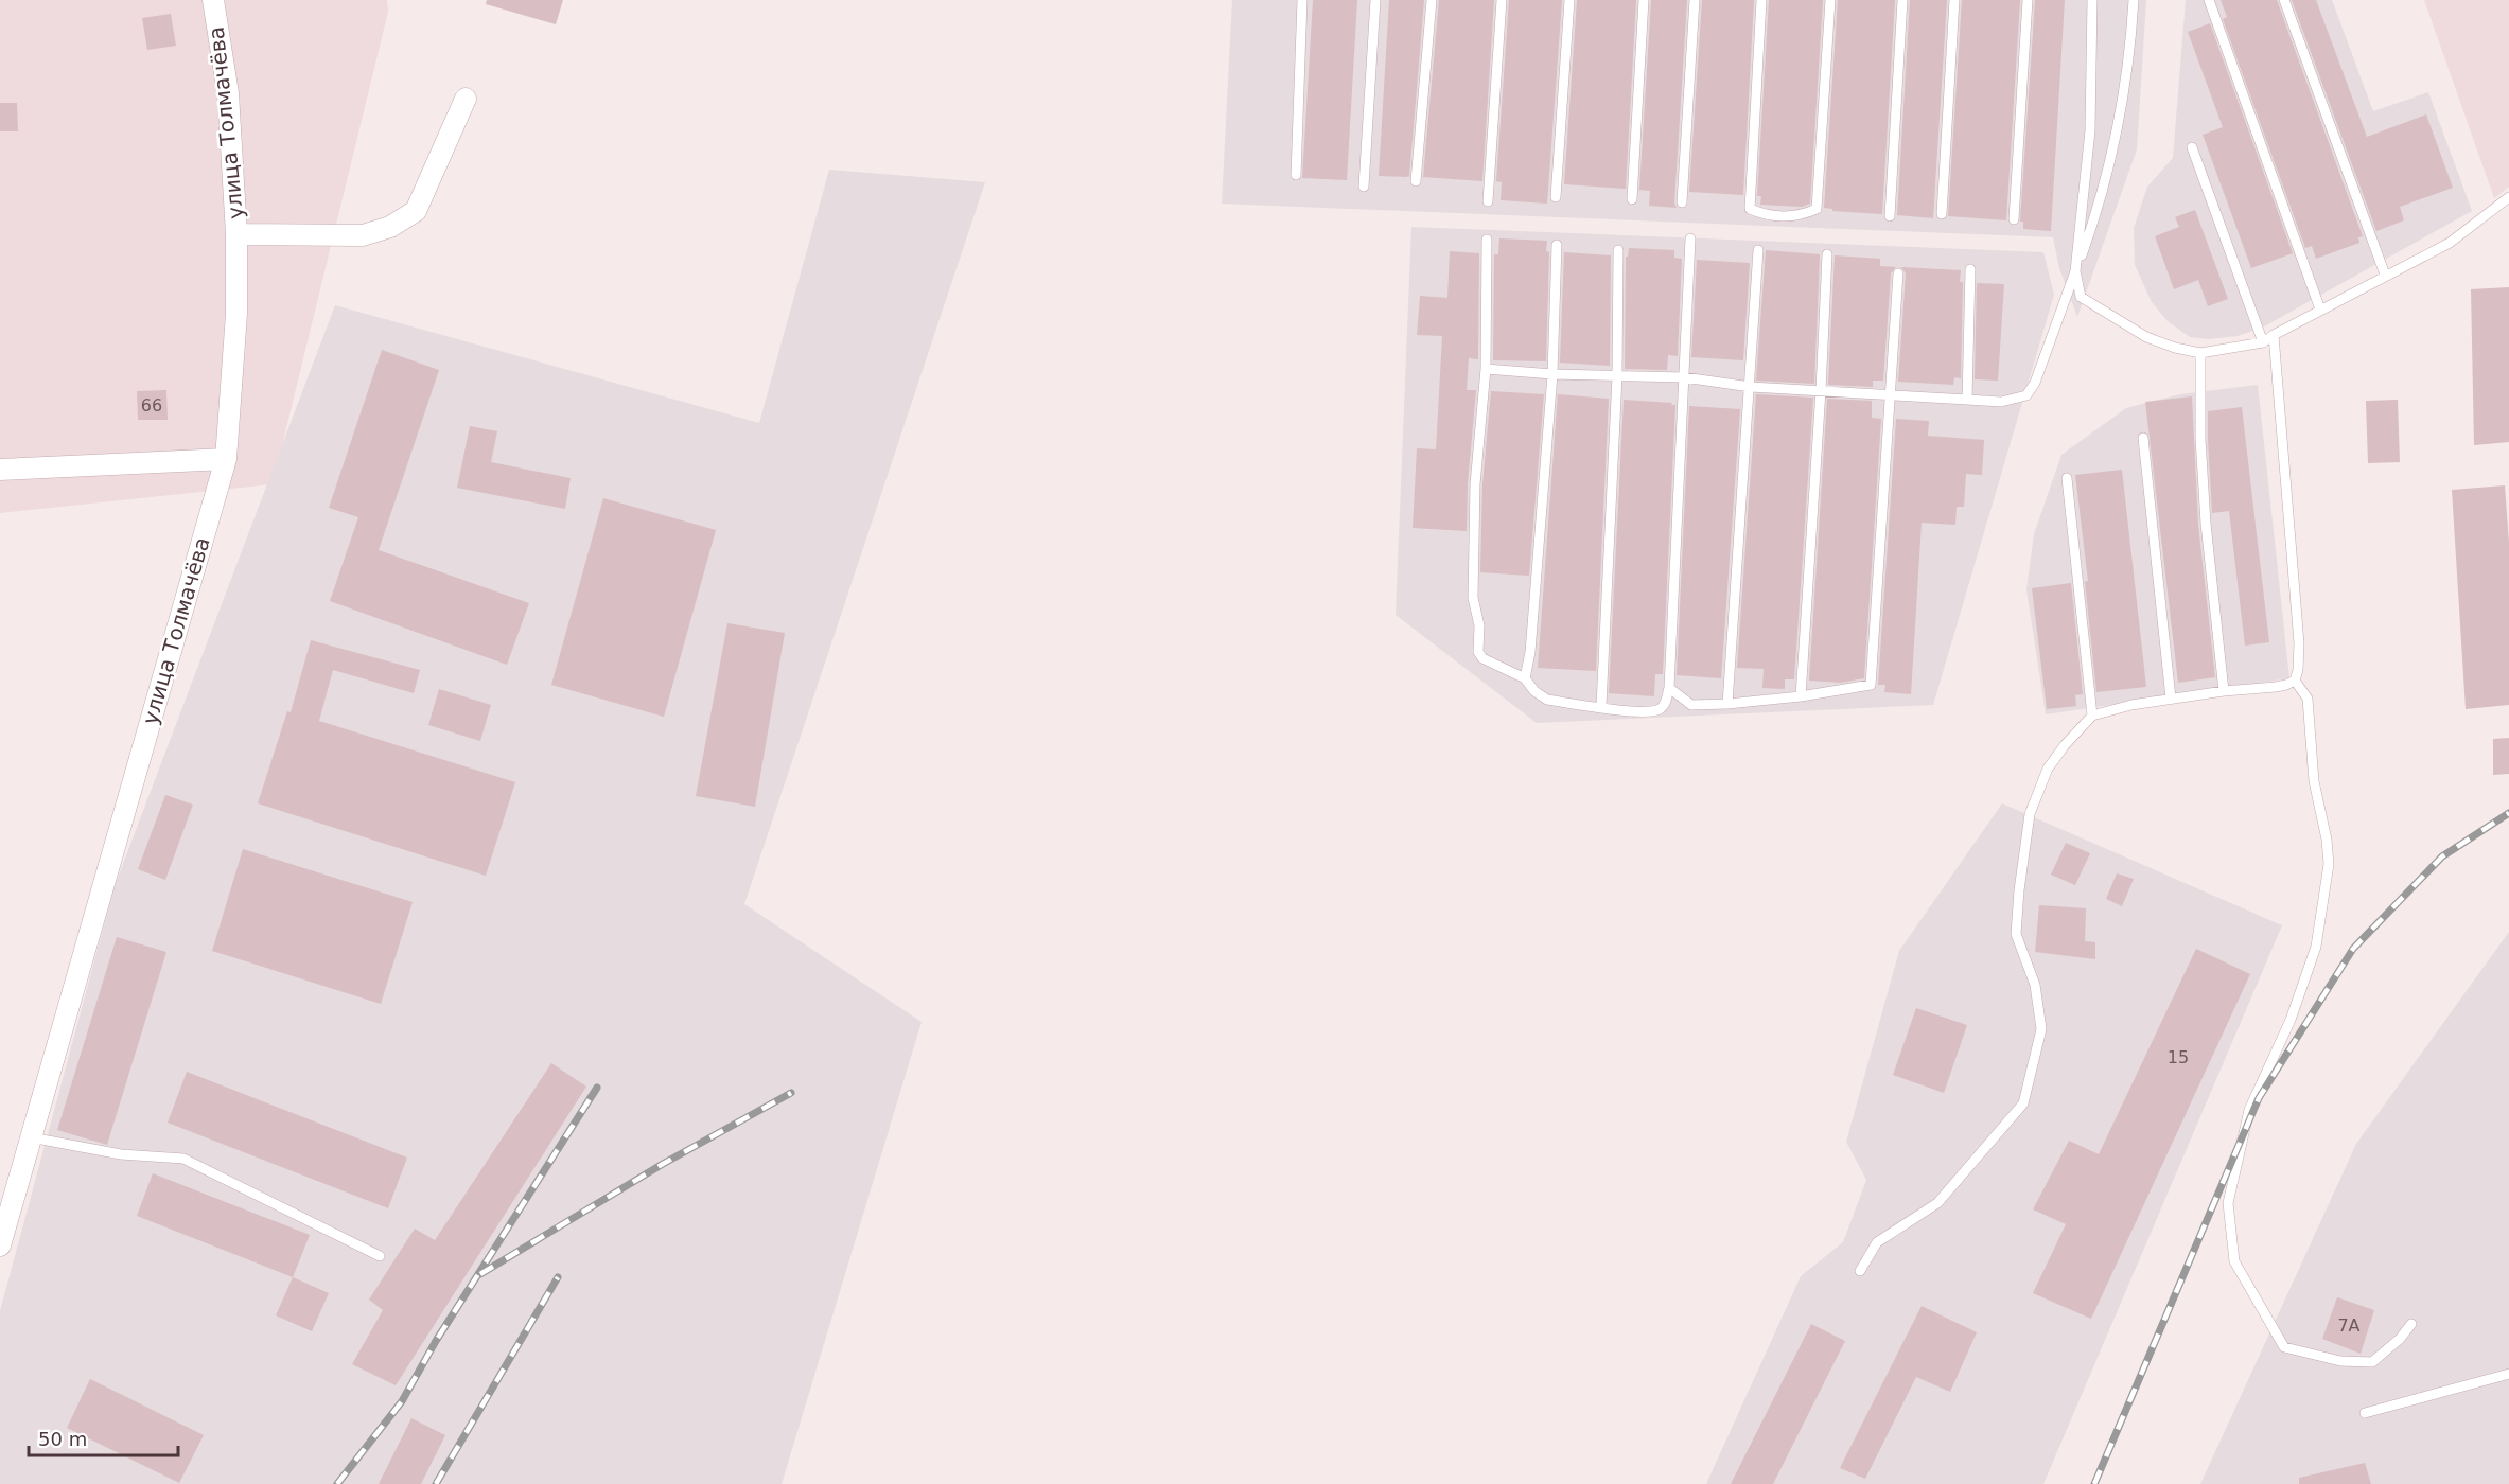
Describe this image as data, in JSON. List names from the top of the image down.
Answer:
{
  "streets": {
    "street": ["улица Толмачёва"]
  },
  "house_numbers": ["66", "15", "7А"],
  "scale_bar": "50 m"
}
